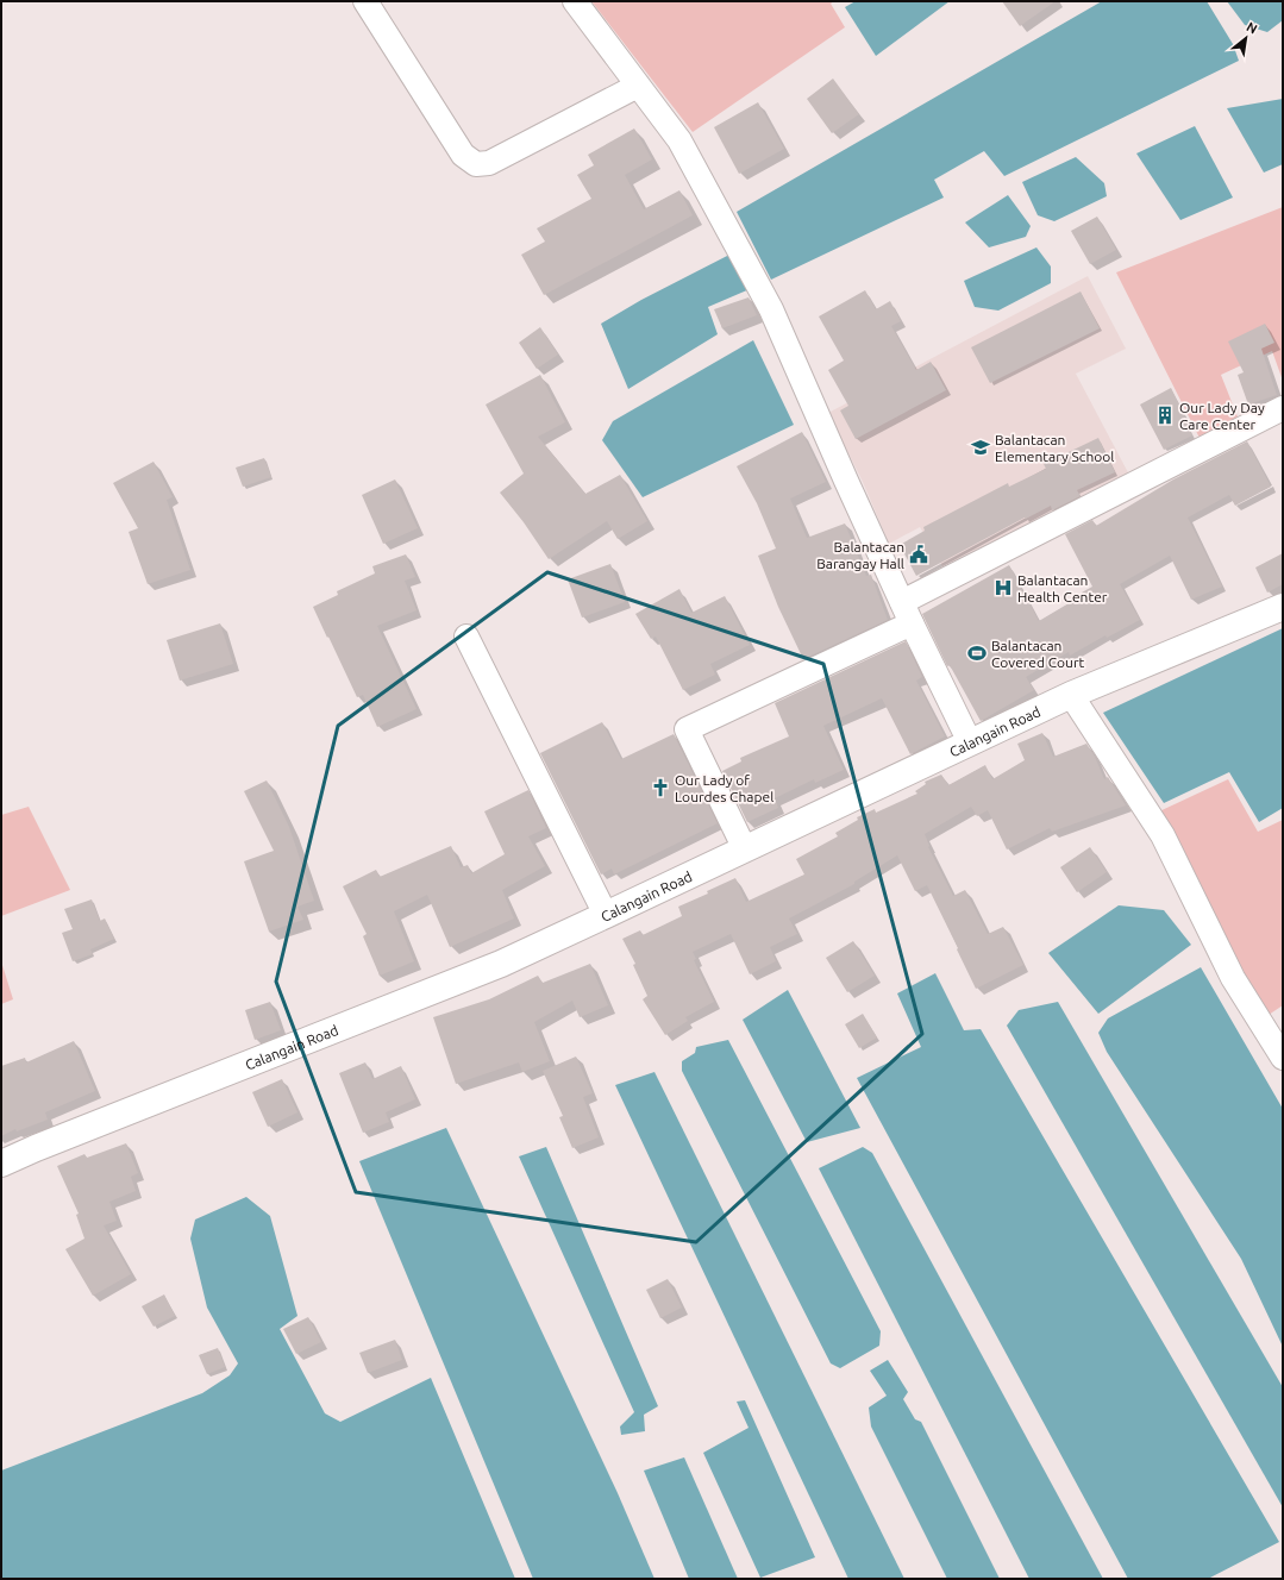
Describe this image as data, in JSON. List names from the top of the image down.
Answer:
{
  "streets": {
    "street": ["Calangain Road"]
  },
  "places": {
    "building": ["Our Lady Day Care Center"],
    "school or university": ["Balantacan Elementary School"],
    "public building": ["Balantacan Barangay Hall"],
    "hospital": ["Balantacan Health Center"],
    "sports": ["Balantacan Covered Court"],
    "church": ["Our Lady of Lourdes Chapel"]
  },
  "north": "top right"
}
